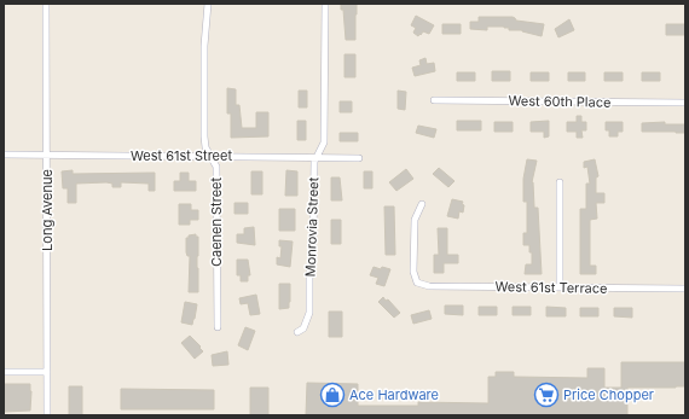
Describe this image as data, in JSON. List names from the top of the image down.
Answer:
{
  "streets": {
    "street": [
      "West 60th Place",
      "West 61st Street",
      "Long Avenue",
      "Caenen Street",
      "Monrovia Street",
      "West 61st Terrace"
    ]
  },
  "crossings": [
    ["West 61st Street", "Long Avenue"],
    ["West 61st Street", "Caenen Street"],
    ["West 61st Street", "Monrovia Street"]
  ],
  "places": {
    "shop": ["Ace Hardware"],
    "supermarket": ["Price Chopper"]
  }
}
